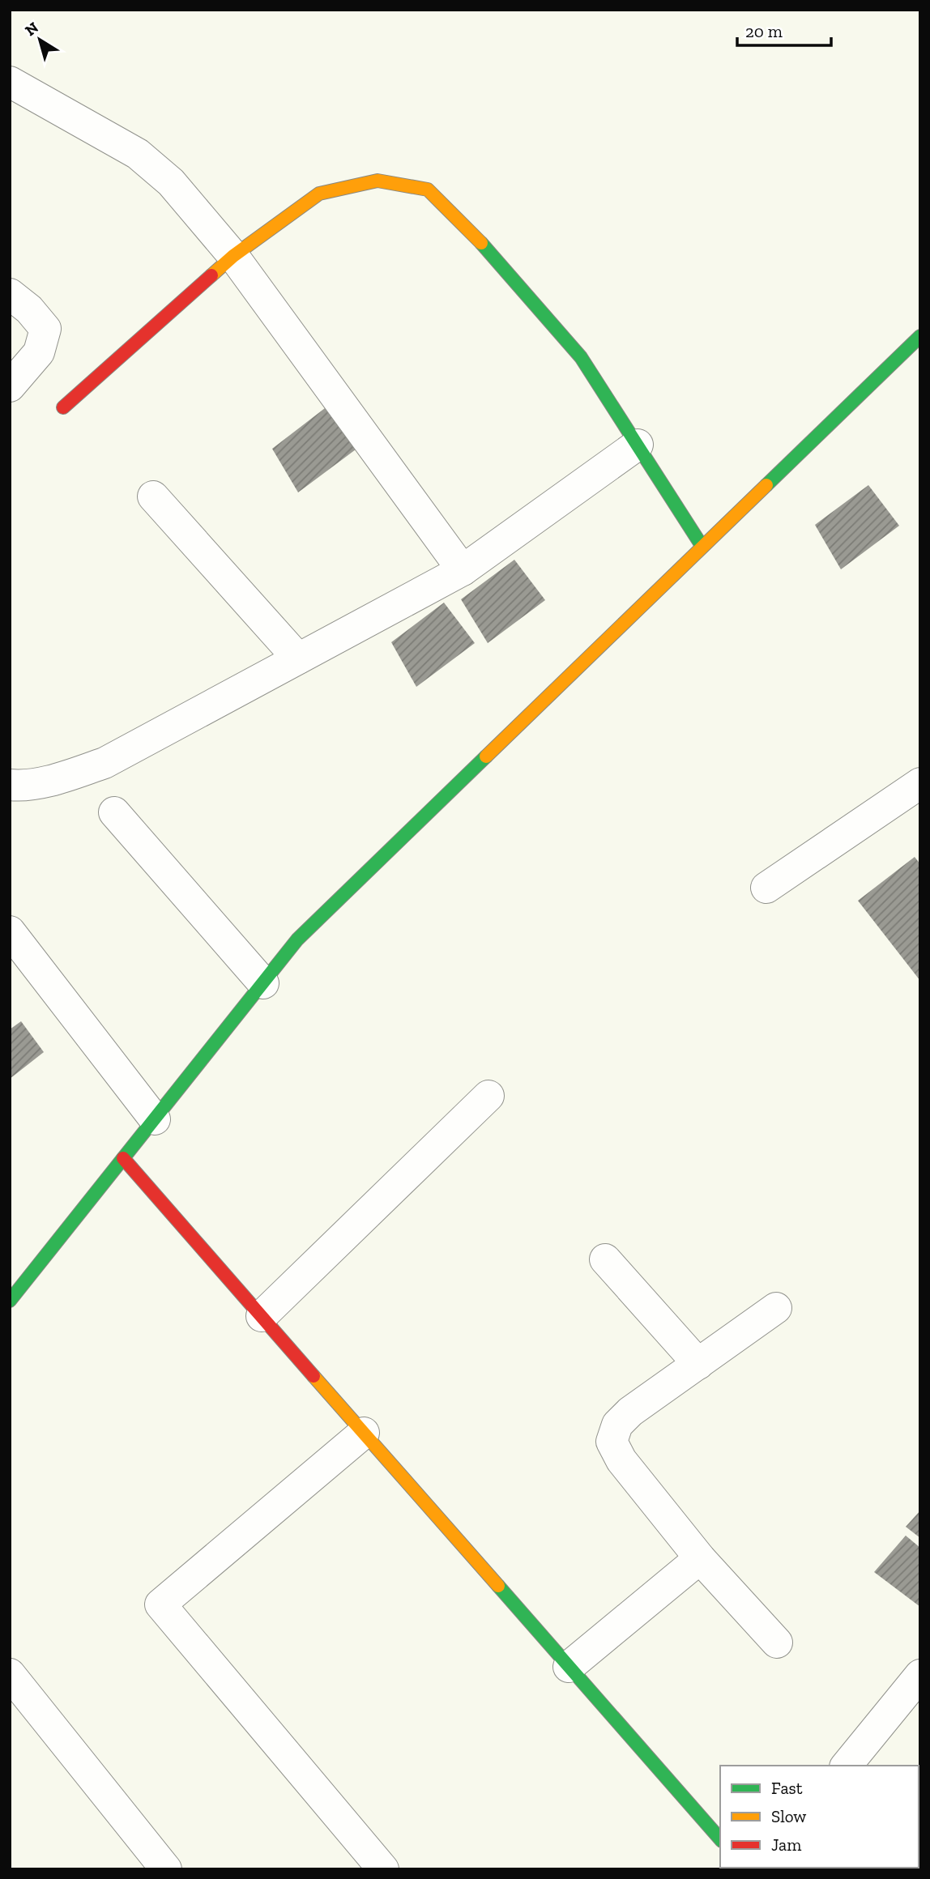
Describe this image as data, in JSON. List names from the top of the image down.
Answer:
{
  "legend": ["Fast", "Slow", "Jam"],
  "scale_bar": "20 m",
  "north": "top left"
}
